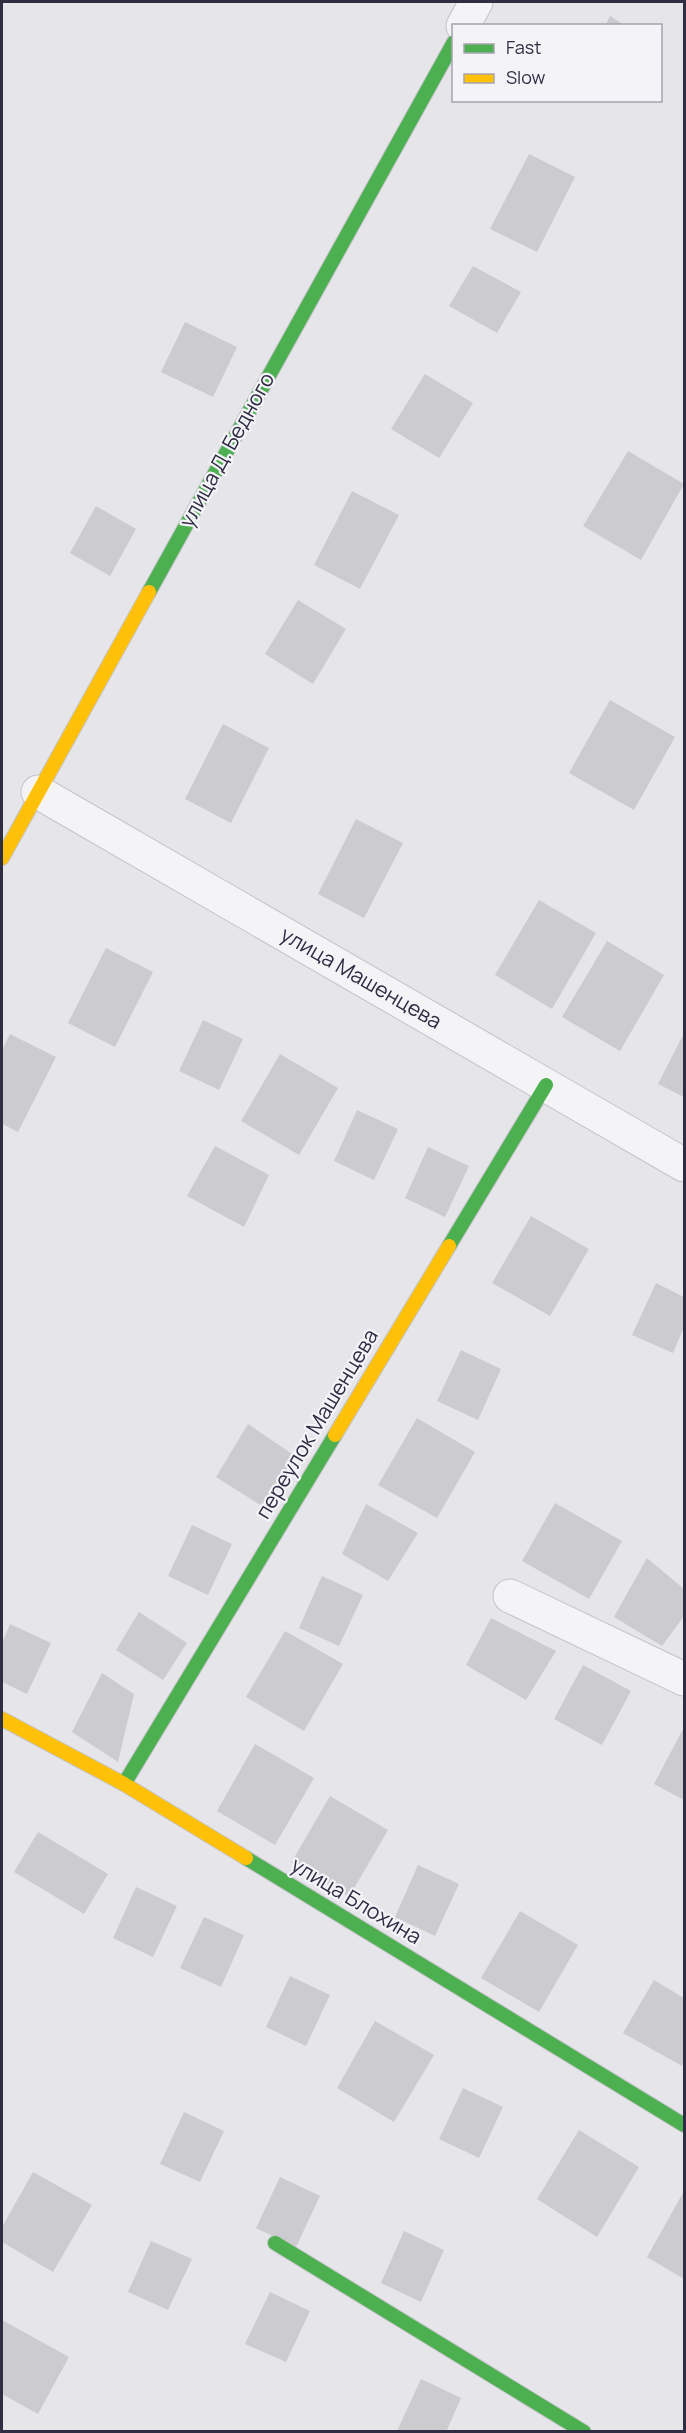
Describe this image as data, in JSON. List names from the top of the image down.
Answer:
{
  "streets": {
    "street": [
      "улица Д. Бедного",
      "улица Машенцева",
      "переулок Машенцева",
      "улица Блохина"
    ]
  },
  "crossings": [
    ["улица Д. Бедного", "улица Машенцева"],
    ["улица Машенцева", "переулок Машенцева"],
    ["переулок Машенцева", "улица Блохина"]
  ],
  "legend": ["Fast", "Slow"]
}
